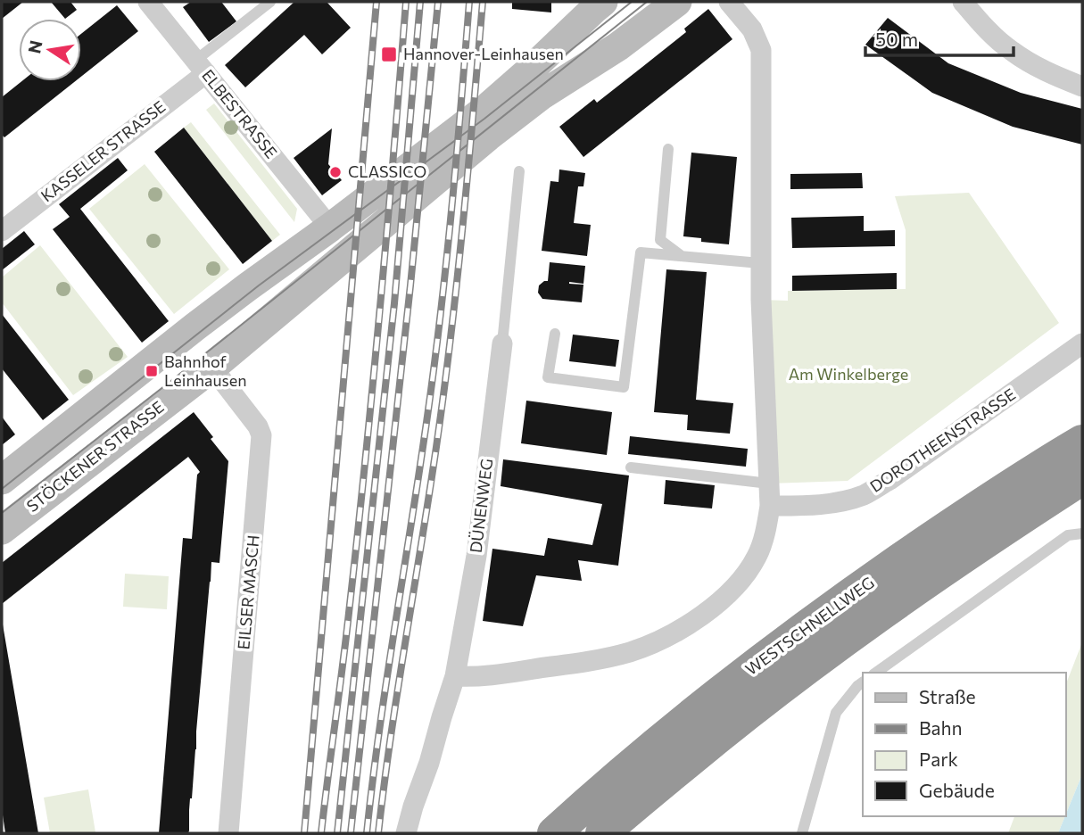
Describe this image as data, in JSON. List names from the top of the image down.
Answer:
{
  "streets": {
    "highway": ["WESTSCHNELLWEG"],
    "street": [
      "ELBESTRASSE",
      "KASSELER STRASSE",
      "DOROTHEENSTRASSE",
      "STÖCKENER STRASSE",
      "DÜNENWEG",
      "EILSER MASCH"
    ]
  },
  "crossings": [
    ["ELBESTRASSE", "KASSELER STRASSE"],
    ["STÖCKENER STRASSE", "EILSER MASCH"]
  ],
  "parks": ["Am Winkelberge"],
  "places": {
    "transit": ["Hannover-Leinhausen", "Bahnhof Leinhausen"],
    "other": ["CLASSICO"]
  },
  "legend": [
    "Straße",
    "Bahn",
    "Park",
    "Gebäude"
  ],
  "scale_bar": "50 m",
  "north": "left"
}
